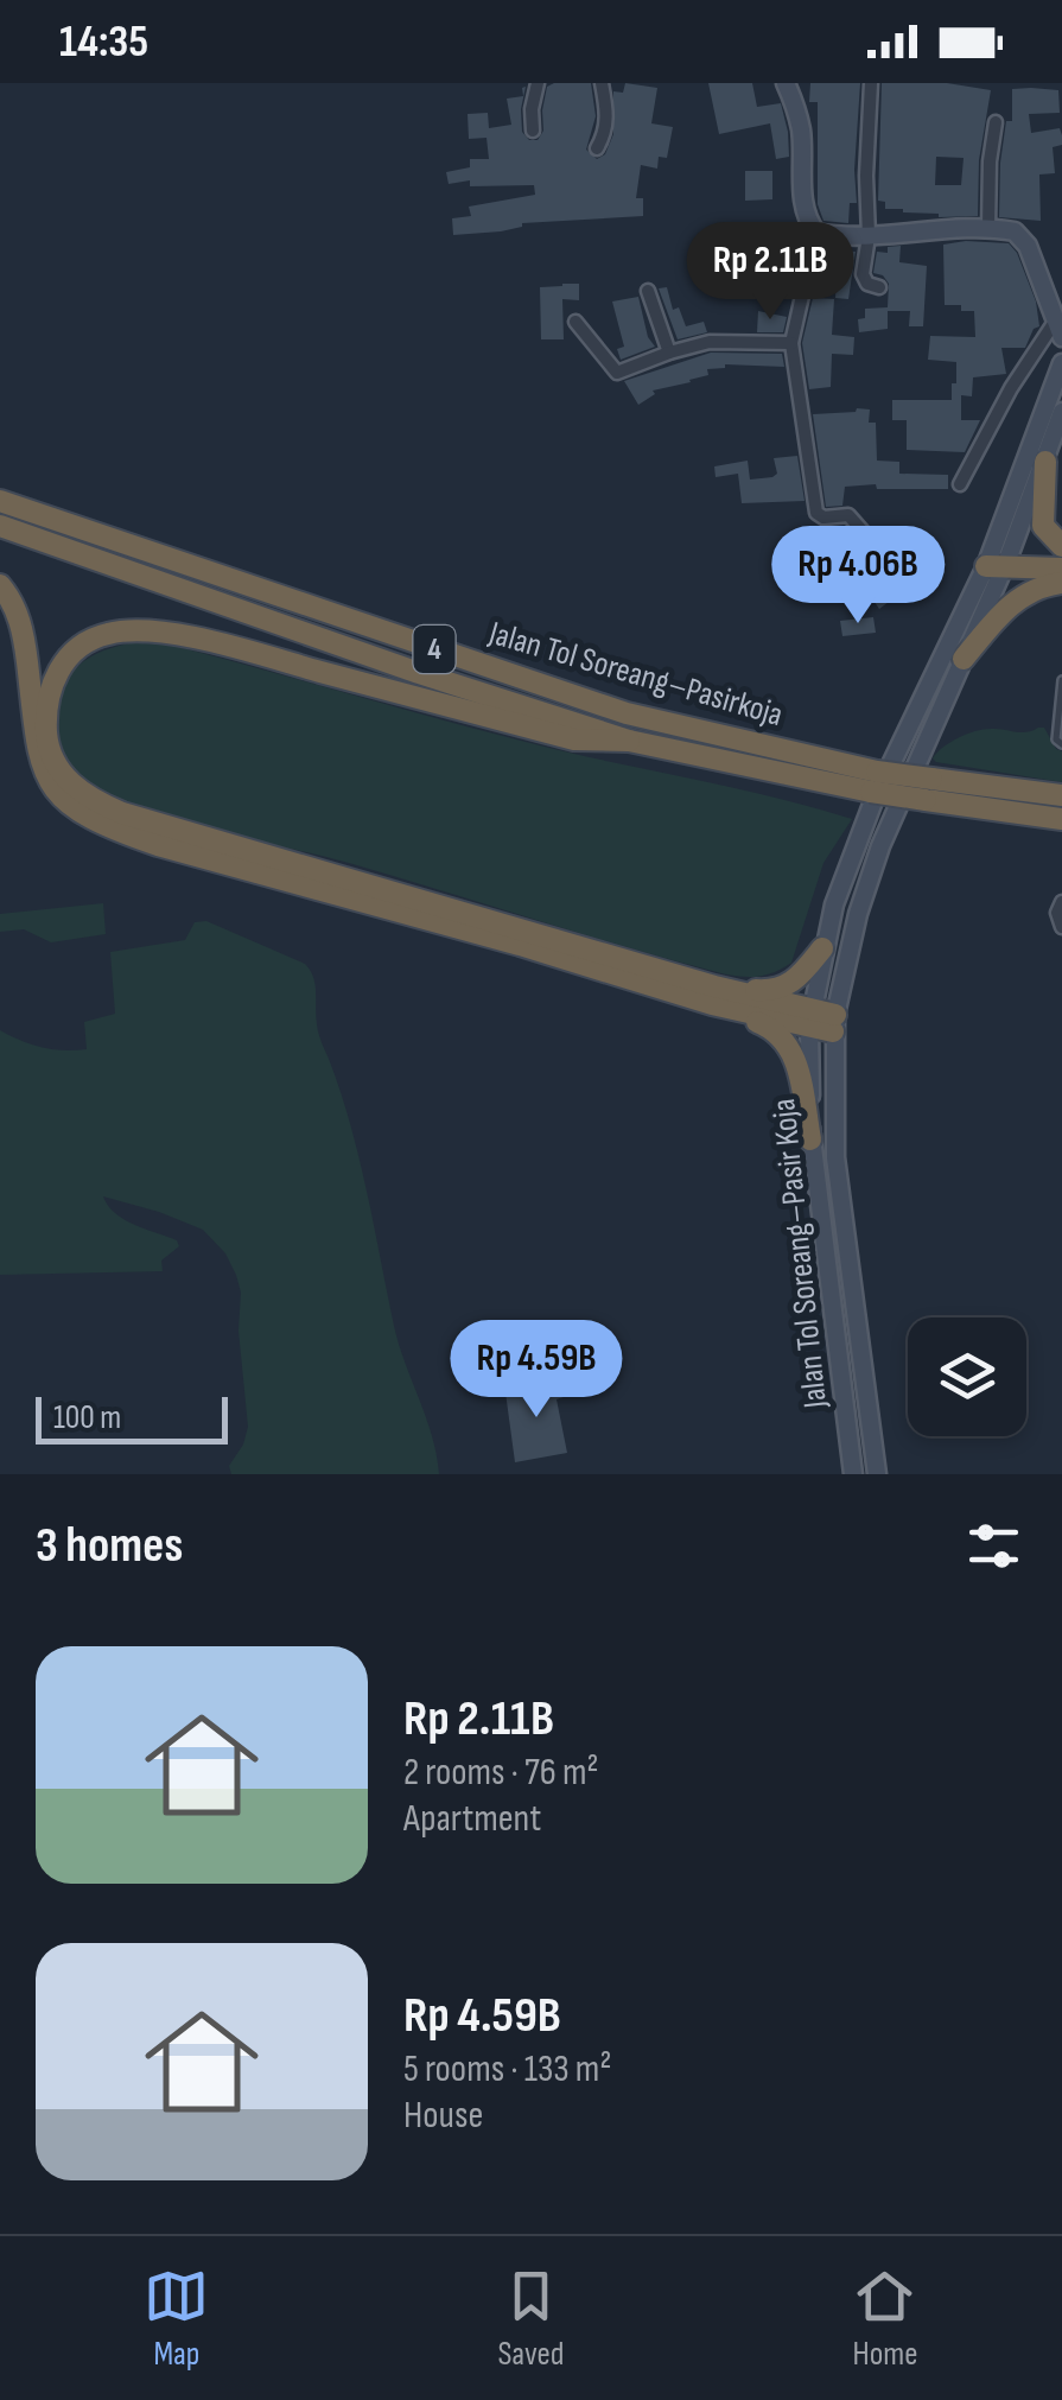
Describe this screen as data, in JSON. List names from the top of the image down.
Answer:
{
  "streets": {
    "highway": ["4", "Jalan Tol Soreang–Pasirkoja"],
    "street": ["Jalan Tol Soreang–Pasir Koja"]
  },
  "scale_bar": "100 m",
  "page": {
    "status": "14:35",
    "price": ["Rp 2.11B", "Rp 4.06B", "Rp 4.59B"],
    "scale": "100 m",
    "heading": "3 homes",
    "list": [
      {
        "name": "Rp 2.11B",
        "note": "2 rooms · 76 m² · Apartment"
      },
      {
        "name": "Rp 4.59B",
        "note": "5 rooms · 133 m² · House"
      }
    ],
    "tabs": ["Map", "Saved", "Home"]
  }
}
